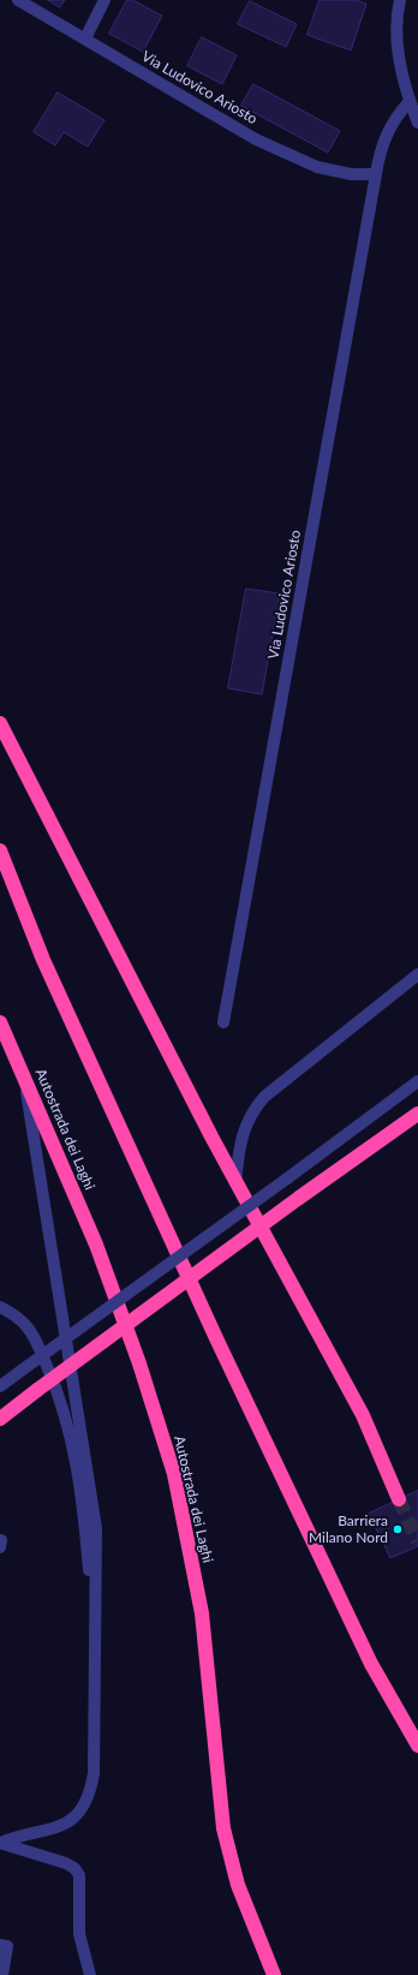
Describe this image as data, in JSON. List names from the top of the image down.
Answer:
{
  "streets": {
    "highway": ["Autostrada dei Laghi"],
    "street": ["Via Ludovico Ariosto"]
  },
  "places": ["Barriera Milano Nord"]
}
